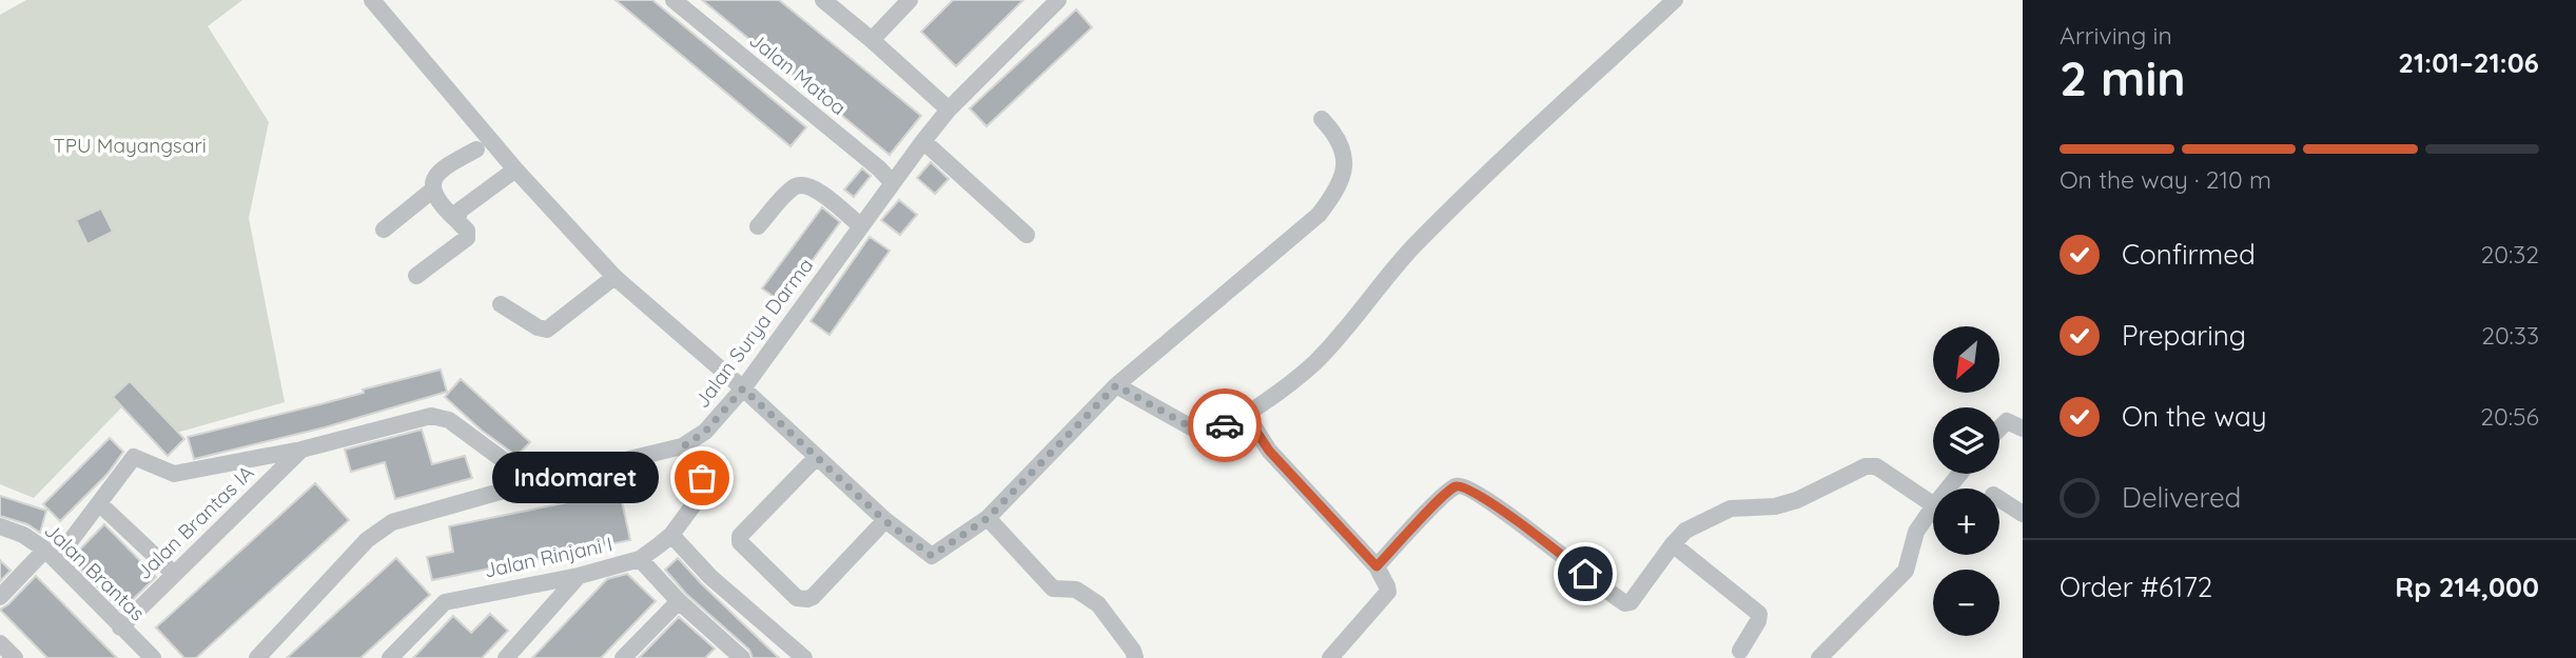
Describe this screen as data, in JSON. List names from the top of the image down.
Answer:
{
  "streets": {
    "street": [
      "Jalan Matoa",
      "Jalan Surya Darma",
      "Jalan Brantas IA",
      "Jalan Rinjani I",
      "Jalan Brantas"
    ]
  },
  "crossings": [
    ["Jalan Matoa", "Jalan Surya Darma"],
    ["Jalan Surya Darma", "Jalan Rinjani I"],
    ["Jalan Brantas IA", "Jalan Brantas"]
  ],
  "parks": ["TPU Mayangsari"],
  "places": ["Indomaret"],
  "north": "bottom left",
  "page": {
    "heading": ["2 min", "Arriving in", "21:01–21:06"],
    "panel": ["Order #6172", "Rp 214,000"],
    "bar": "On the way · 210 m",
    "list": [
      ["Confirmed", "20:32"],
      ["Preparing", "20:33"],
      ["On the way", "20:56"],
      "Delivered"
    ],
    "map_buttons": ["+", "−"],
    "bubble": "Indomaret"
  }
}
